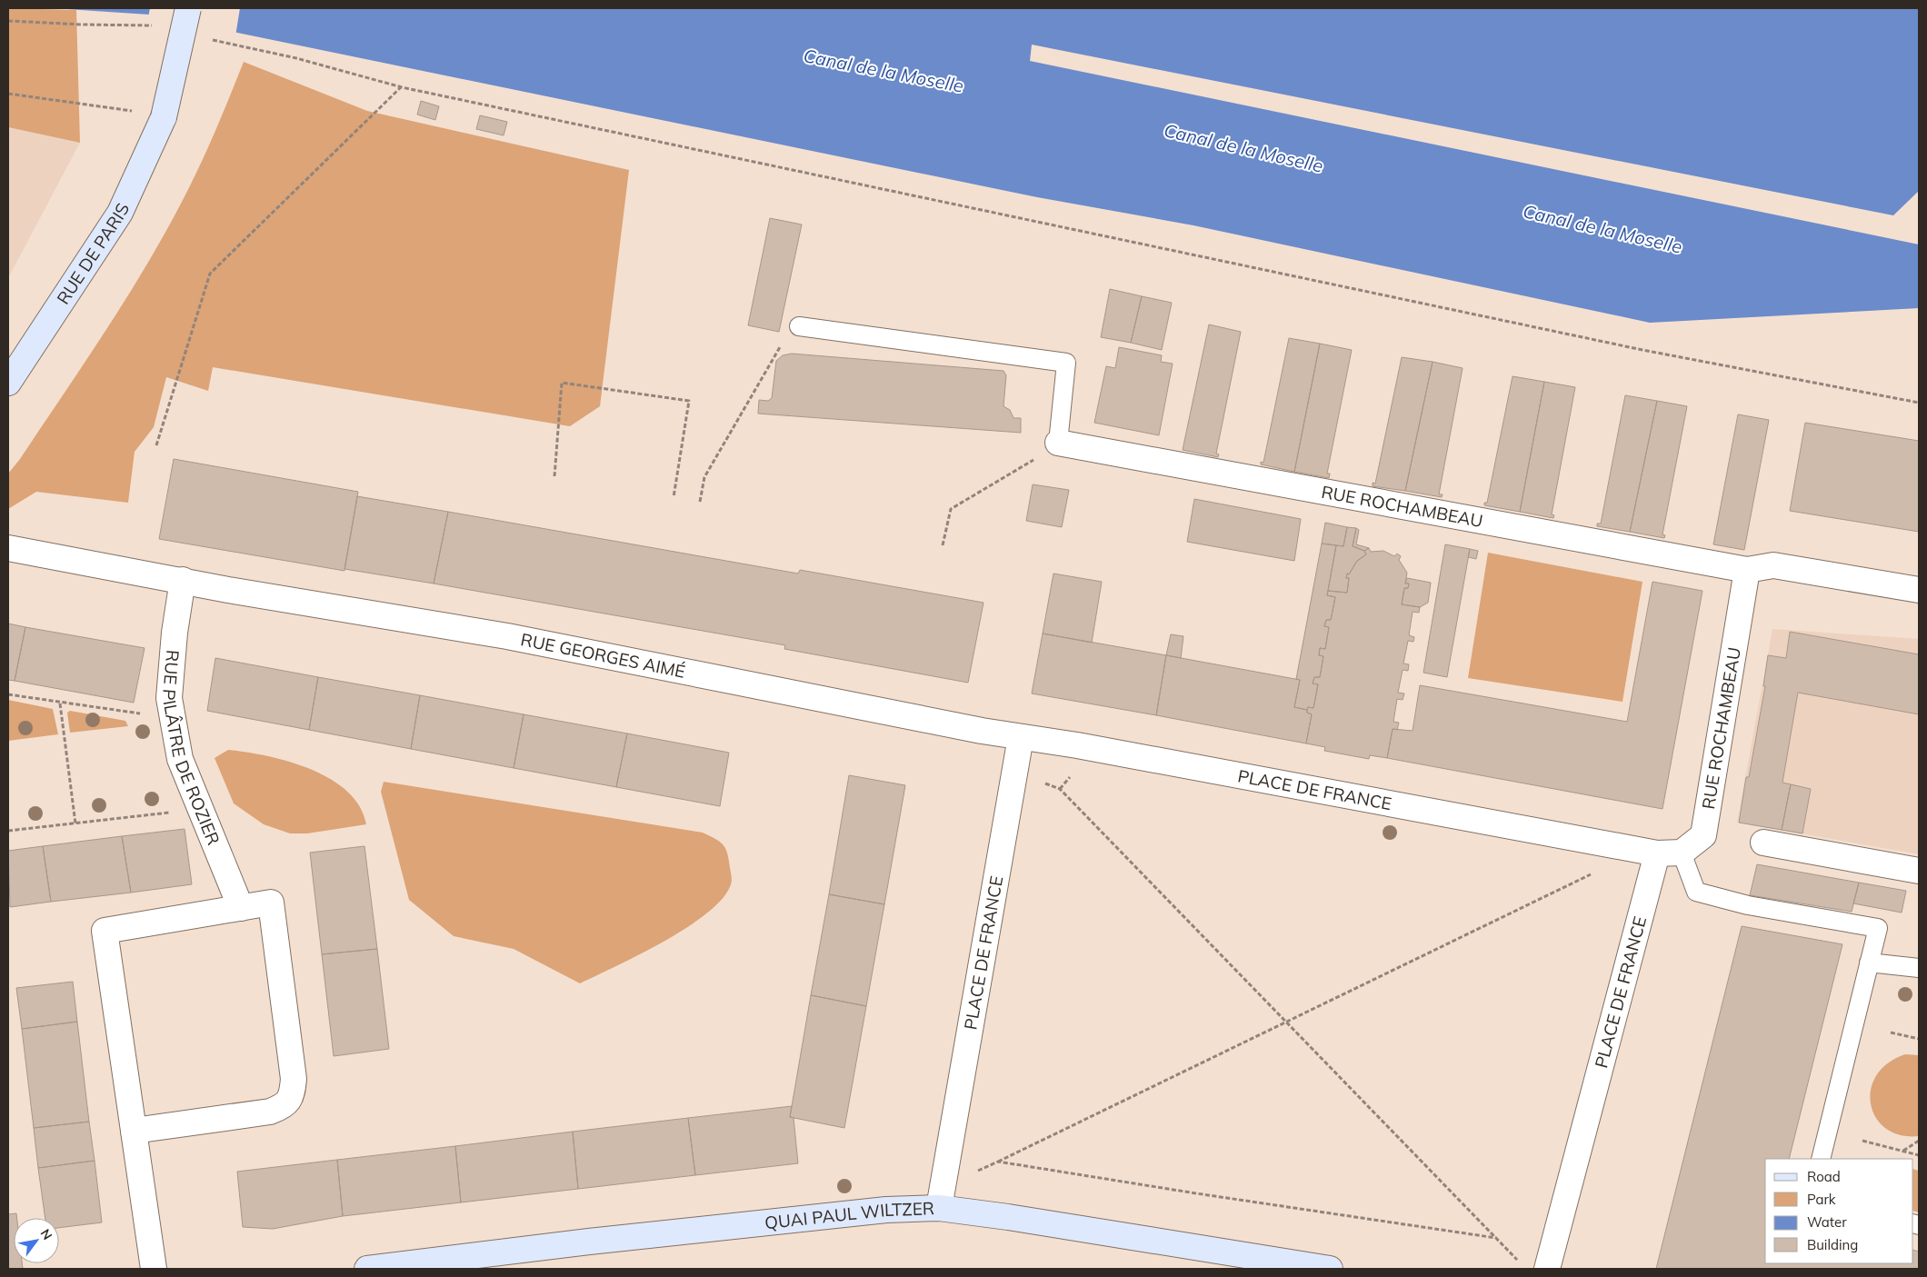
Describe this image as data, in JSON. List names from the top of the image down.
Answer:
{
  "streets": {
    "street": [
      "RUE DE PARIS",
      "RUE ROCHAMBEAU",
      "RUE GEORGES AIMÉ",
      "RUE PILÂTRE DE ROZIER",
      "PLACE DE FRANCE",
      "QUAI PAUL WILTZER"
    ]
  },
  "crossings": [
    ["RUE GEORGES AIMÉ", "RUE PILÂTRE DE ROZIER"],
    ["RUE GEORGES AIMÉ", "PLACE DE FRANCE"],
    ["PLACE DE FRANCE", "QUAI PAUL WILTZER"]
  ],
  "water": ["Canal de la Moselle"],
  "legend": [
    "Road",
    "Park",
    "Water",
    "Building"
  ],
  "north": "top right"
}
